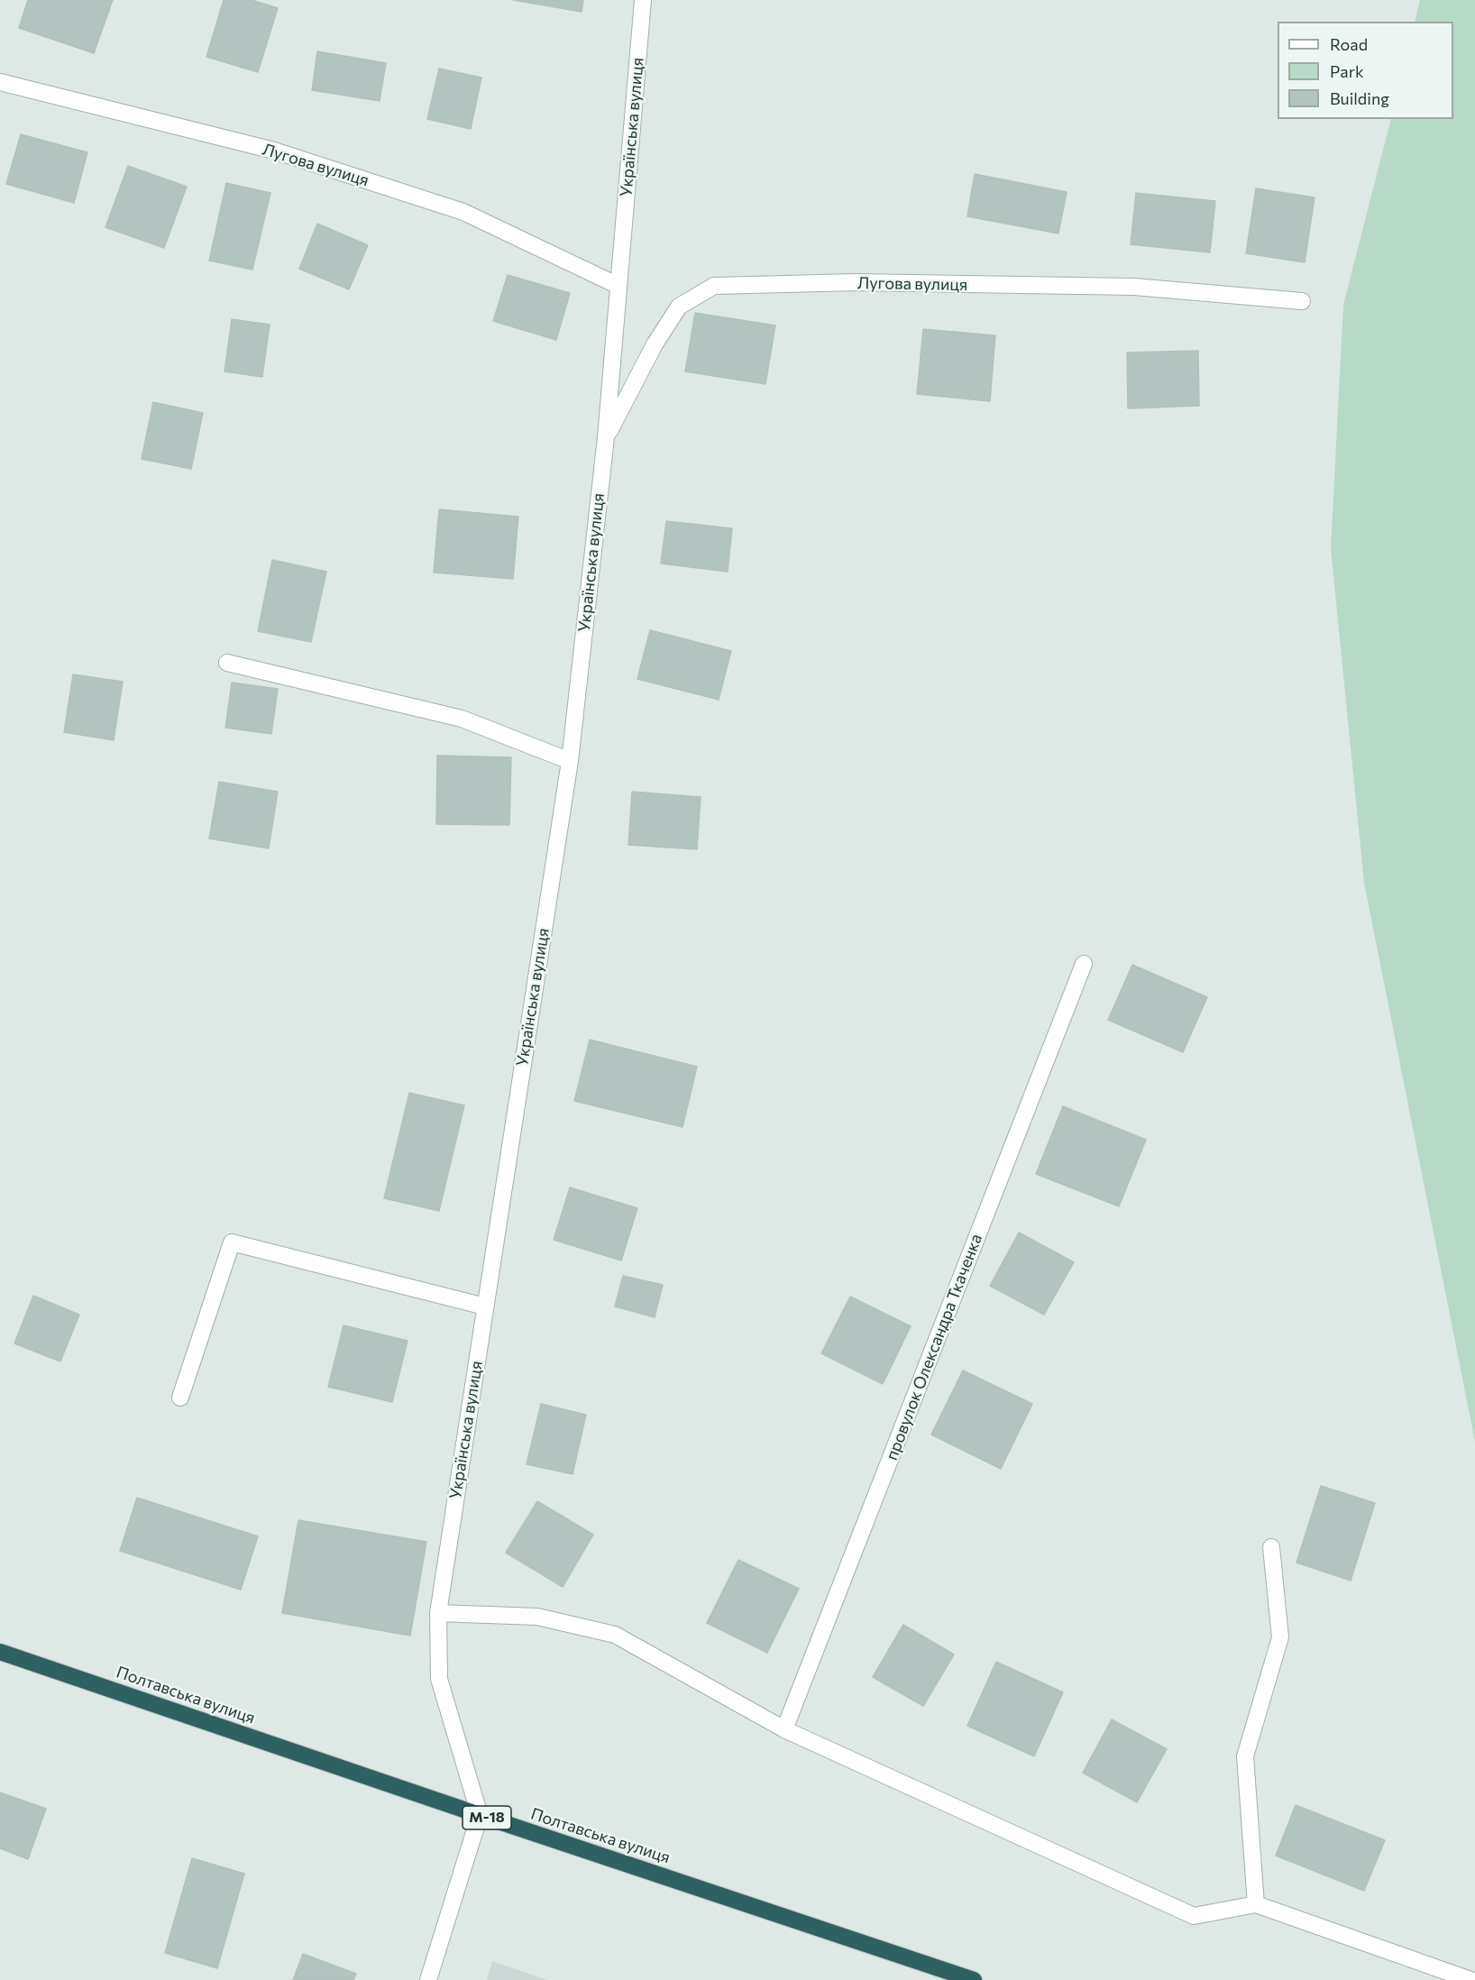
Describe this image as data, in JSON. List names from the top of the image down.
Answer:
{
  "streets": {
    "highway": ["Полтавська вулиця", "М-18"],
    "street": ["Українська вулиця", "Лугова вулиця", "провулок Олександра Ткаченка"]
  },
  "crossings": [
    ["Українська вулиця", "Лугова вулиця"],
    ["Українська вулиця", "Полтавська вулиця"]
  ],
  "legend": ["Road", "Park", "Building"]
}
